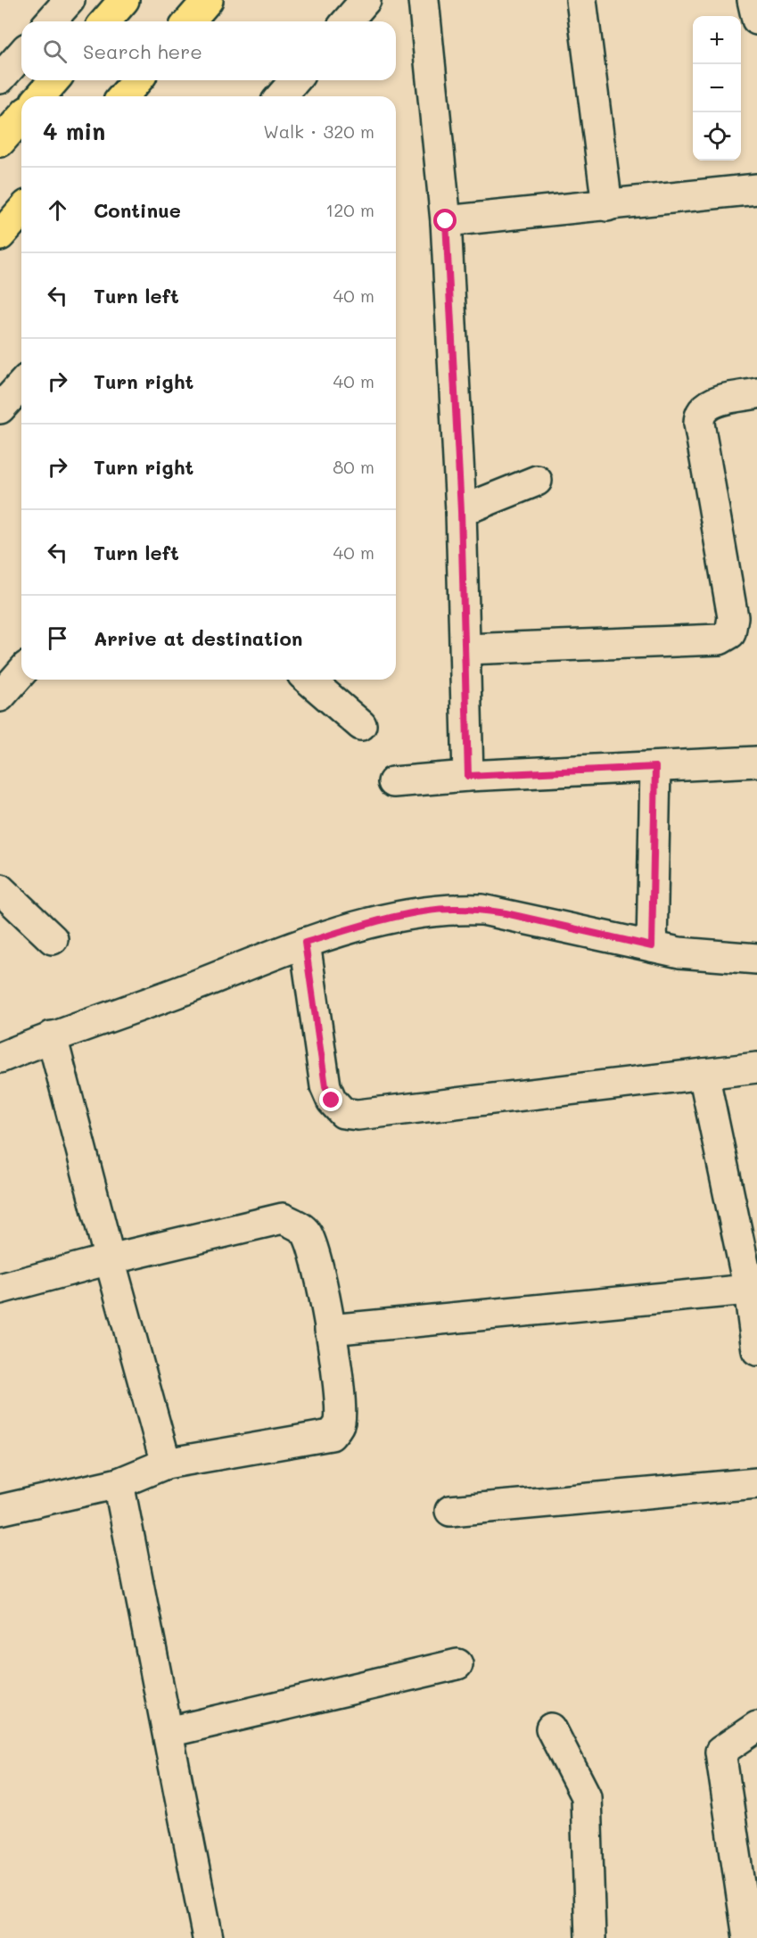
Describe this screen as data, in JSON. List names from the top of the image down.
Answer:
{
  "page": {
    "map_buttons": ["+", "−"],
    "search": "Search here",
    "heading": ["4 min", "Walk · 320 m"],
    "list": [
      ["Continue", "120 m"],
      ["Turn left", "40 m"],
      ["Turn right", "40 m"],
      ["Turn right", "80 m"],
      ["Turn left", "40 m"],
      "Arrive at destination"
    ]
  }
}
